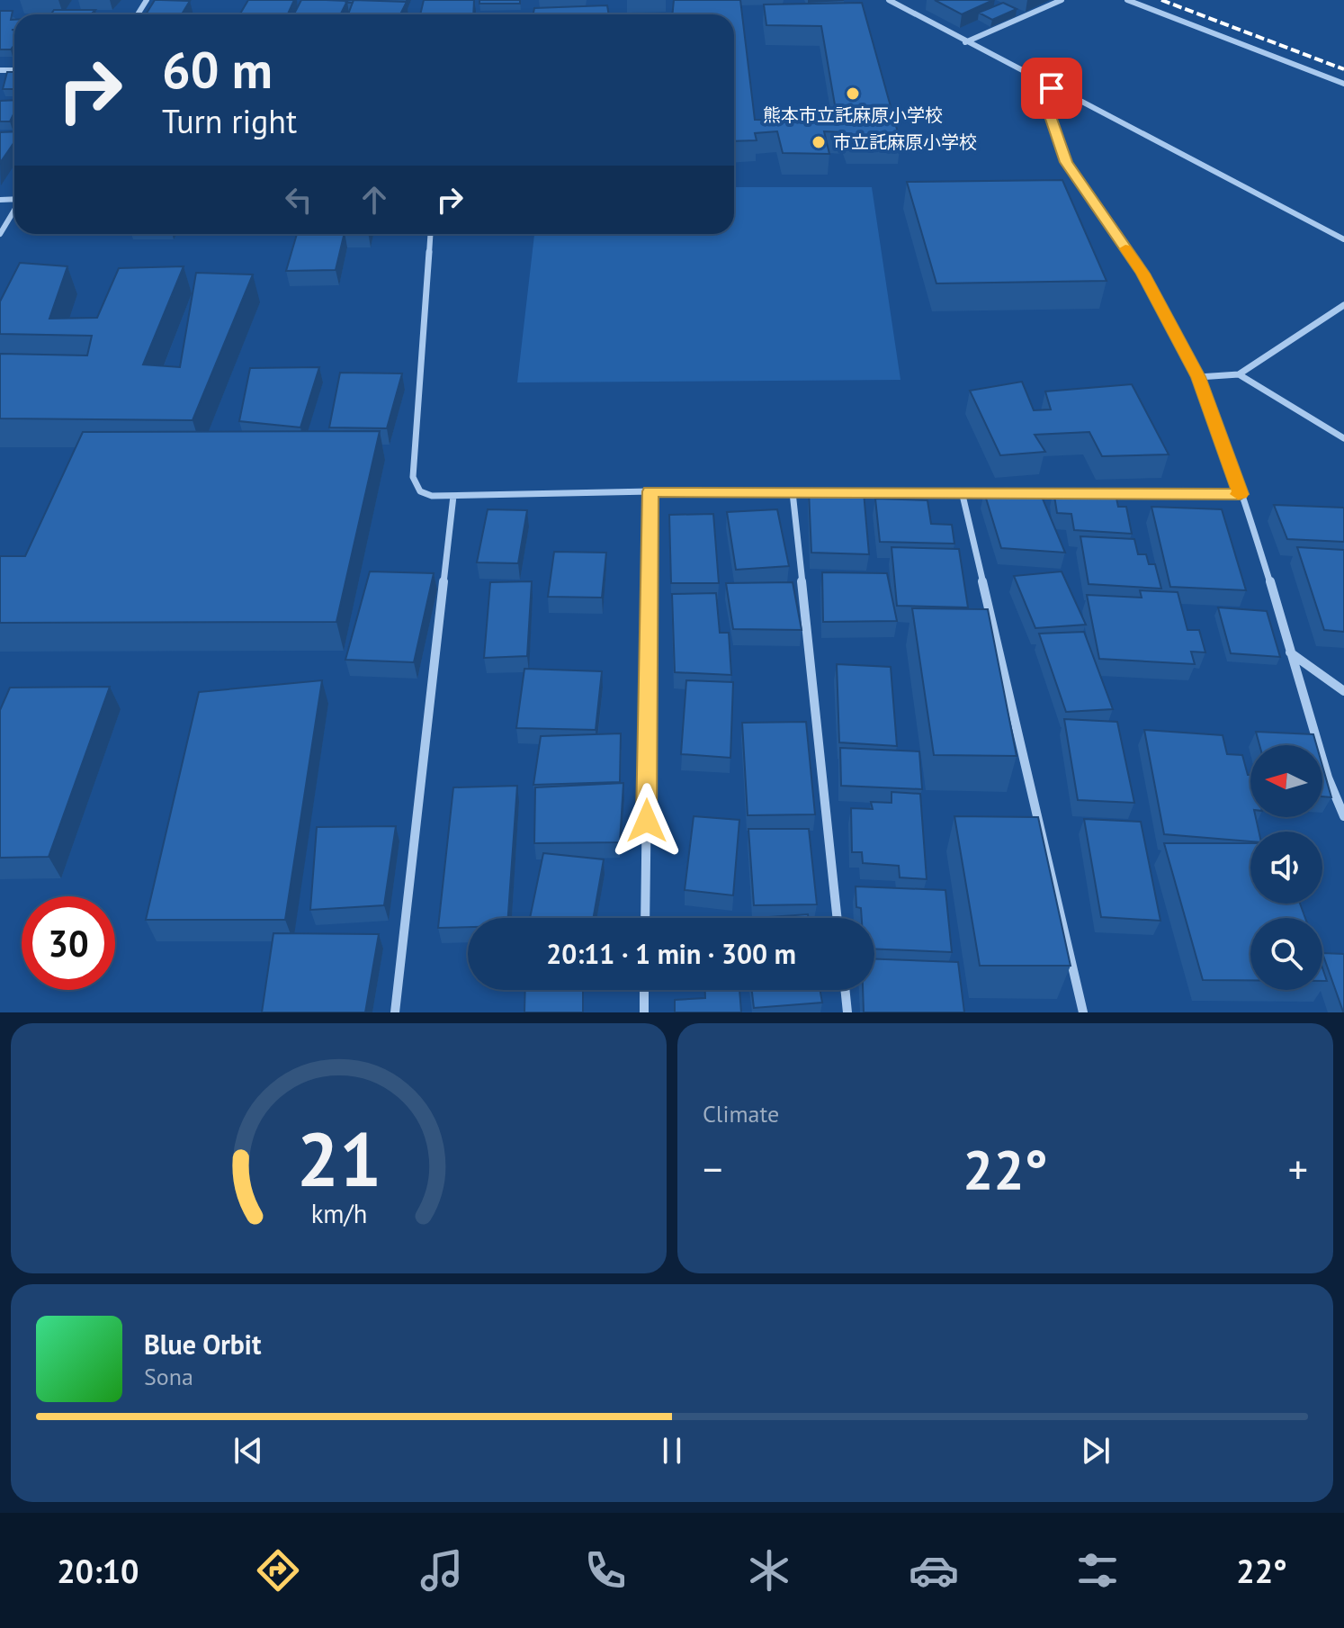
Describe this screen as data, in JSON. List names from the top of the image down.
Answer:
{
  "places": ["熊本市立託麻原小学校", "市立託麻原小学校"],
  "north": "left",
  "page": {
    "turn": ["60 m", "Turn right"],
    "limit": "30",
    "trip": "20:11 · 1 min · 300 m",
    "tile": "Climate",
    "heat": ["−", "22°", "+"],
    "song": ["Blue Orbit", "Sona"],
    "tabs": ["20:10", "22°"],
    "gauge": ["21", "km/h"]
  }
}
